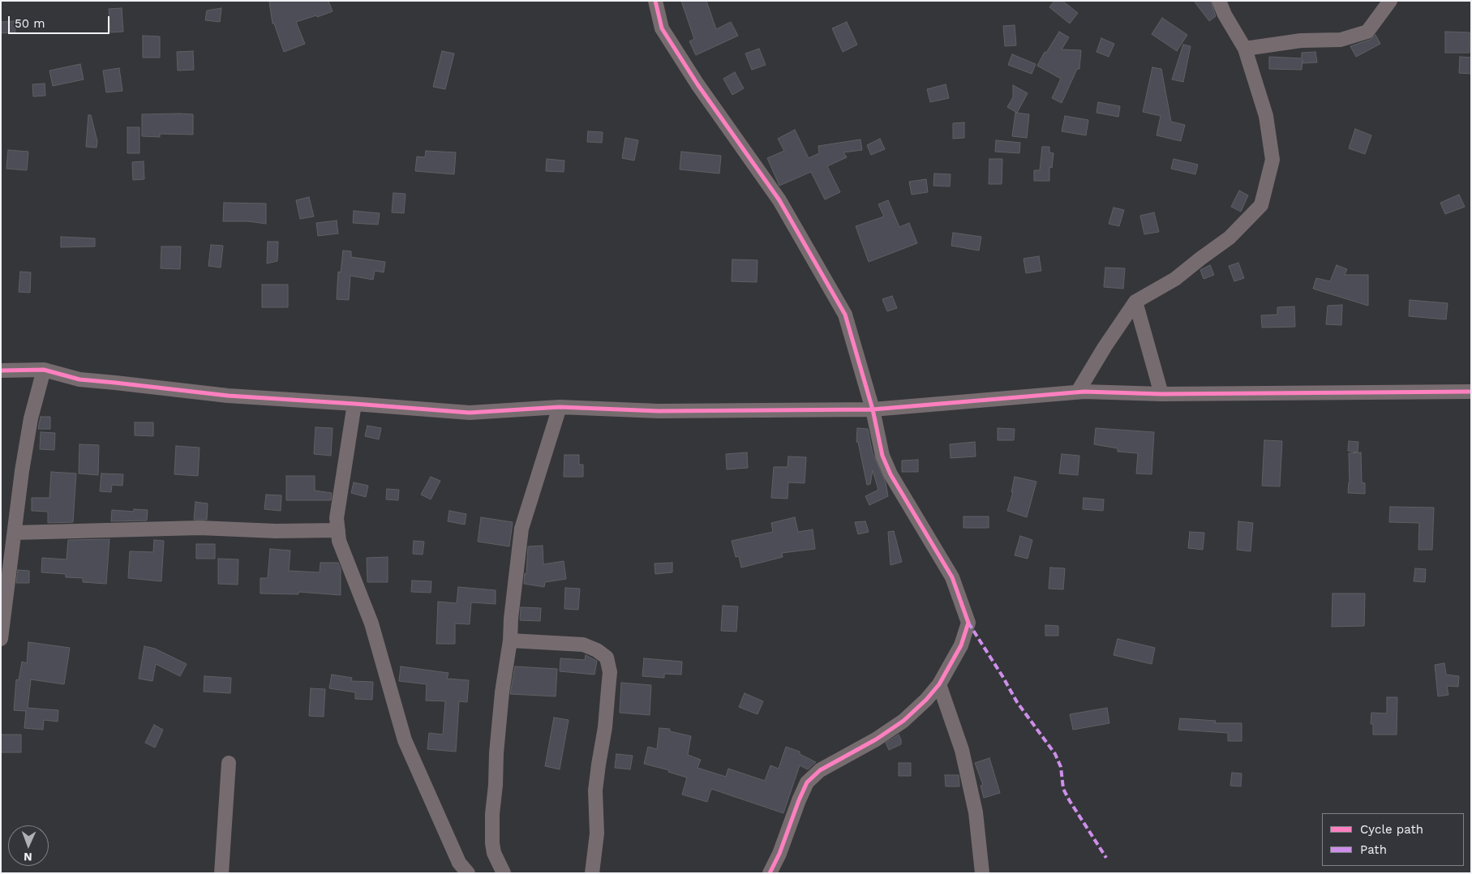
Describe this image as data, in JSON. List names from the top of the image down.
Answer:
{
  "legend": ["Cycle path", "Path"],
  "scale_bar": "50 m",
  "north": "bottom"
}
